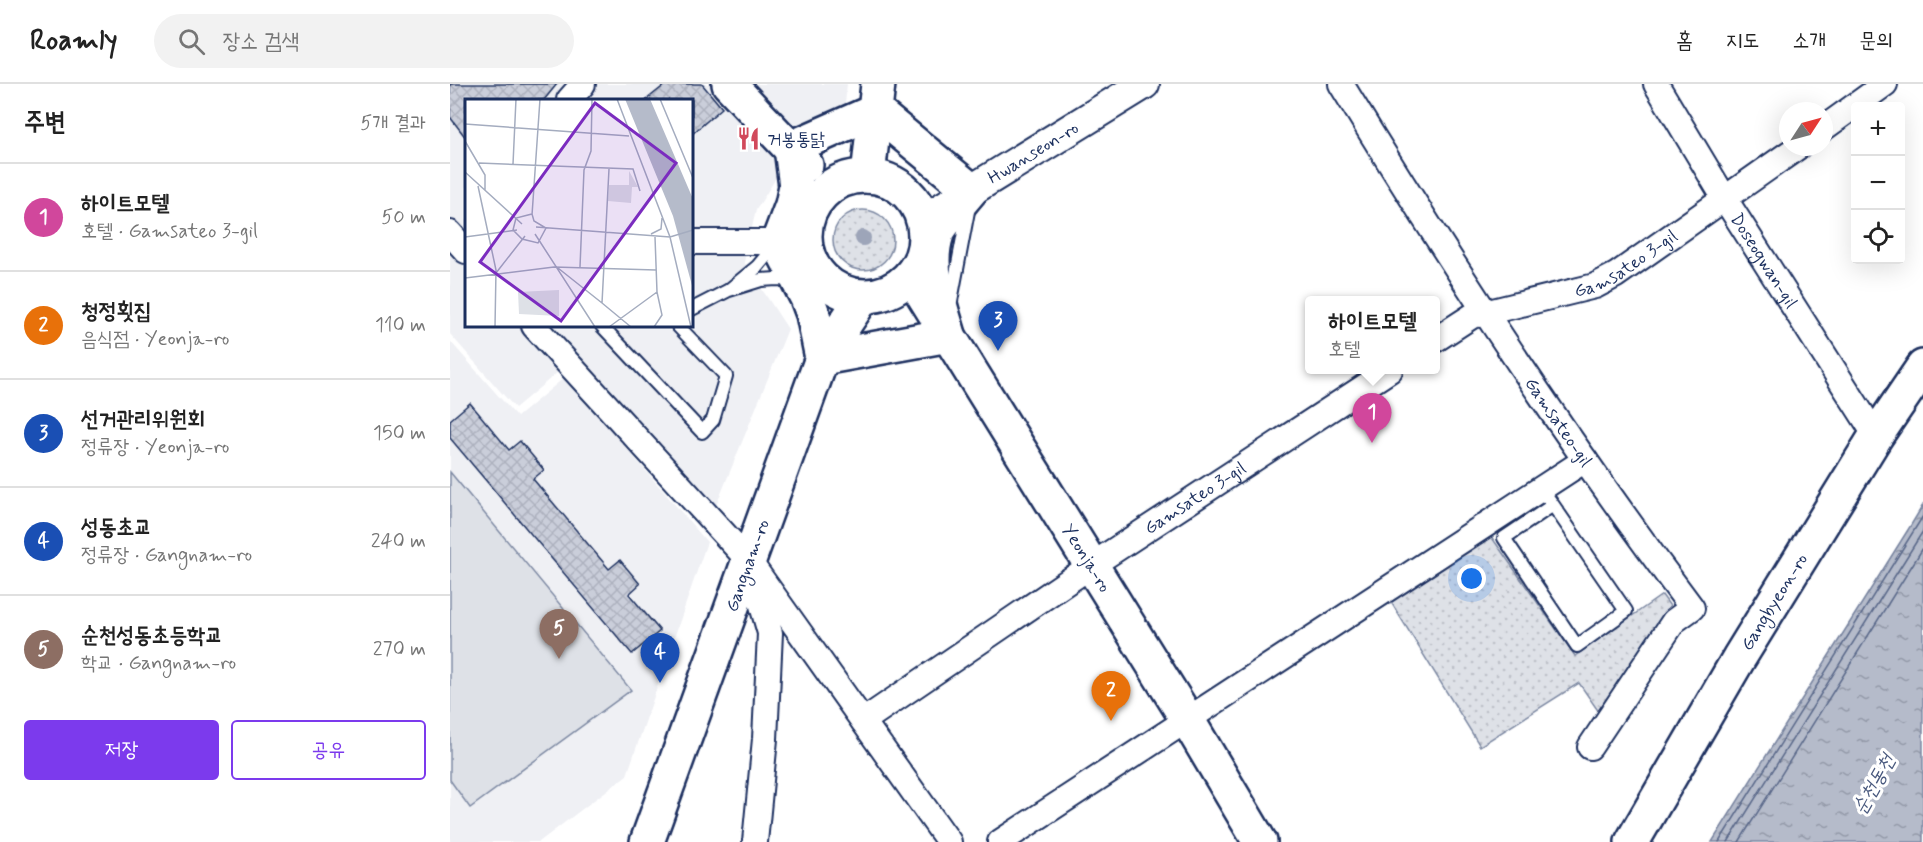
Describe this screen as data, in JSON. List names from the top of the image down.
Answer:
{
  "streets": {
    "main road": ["Yeonja-ro", "Gangnam-ro", "Gangbyeon-ro"],
    "street": [
      "Hwanseon-ro",
      "Gamsateo 3-gil",
      "Doseogwan-gil",
      "Gamsateo-gil"
    ]
  },
  "crossings": [
    ["Hwanseon-ro", "Yeonja-ro"],
    ["Hwanseon-ro", "Gangnam-ro"],
    ["Gamsateo 3-gil", "Doseogwan-gil"],
    ["Gamsateo 3-gil", "Gamsateo-gil"],
    ["Gamsateo 3-gil", "Yeonja-ro"],
    ["Doseogwan-gil", "Gangbyeon-ro"],
    ["Yeonja-ro", "Gangnam-ro"]
  ],
  "water": ["순천동천"],
  "places": {
    "restaurant": ["거봉통닭"]
  },
  "north": "top right",
  "page": {
    "header": "Roamly",
    "search": "장소 검색",
    "nav": [
      "홈",
      "지도",
      "소개",
      "문의"
    ],
    "heading": ["주변", "5개 결과"],
    "map_buttons": ["+", "−"],
    "list": [
      {
        "mark": "1",
        "name": "하이트모텔",
        "note": "호텔 · Gamsateo 3-gil",
        "value": "50 m"
      },
      {
        "mark": "2",
        "name": "청정횟집",
        "note": "음식점 · Yeonja-ro",
        "value": "110 m"
      },
      {
        "mark": "3",
        "name": "선거관리위원회",
        "note": "정류장 · Yeonja-ro",
        "value": "150 m"
      },
      {
        "mark": "4",
        "name": "성동초교",
        "note": "정류장 · Gangnam-ro",
        "value": "240 m"
      },
      {
        "mark": "5",
        "name": "순천성동초등학교",
        "note": "학교 · Gangnam-ro",
        "value": "270 m"
      }
    ],
    "popup": ["하이트모텔", "호텔"],
    "pins": [
      "3",
      "1",
      "5",
      "4",
      "2"
    ],
    "buttons": ["저장", "공유"]
  }
}
